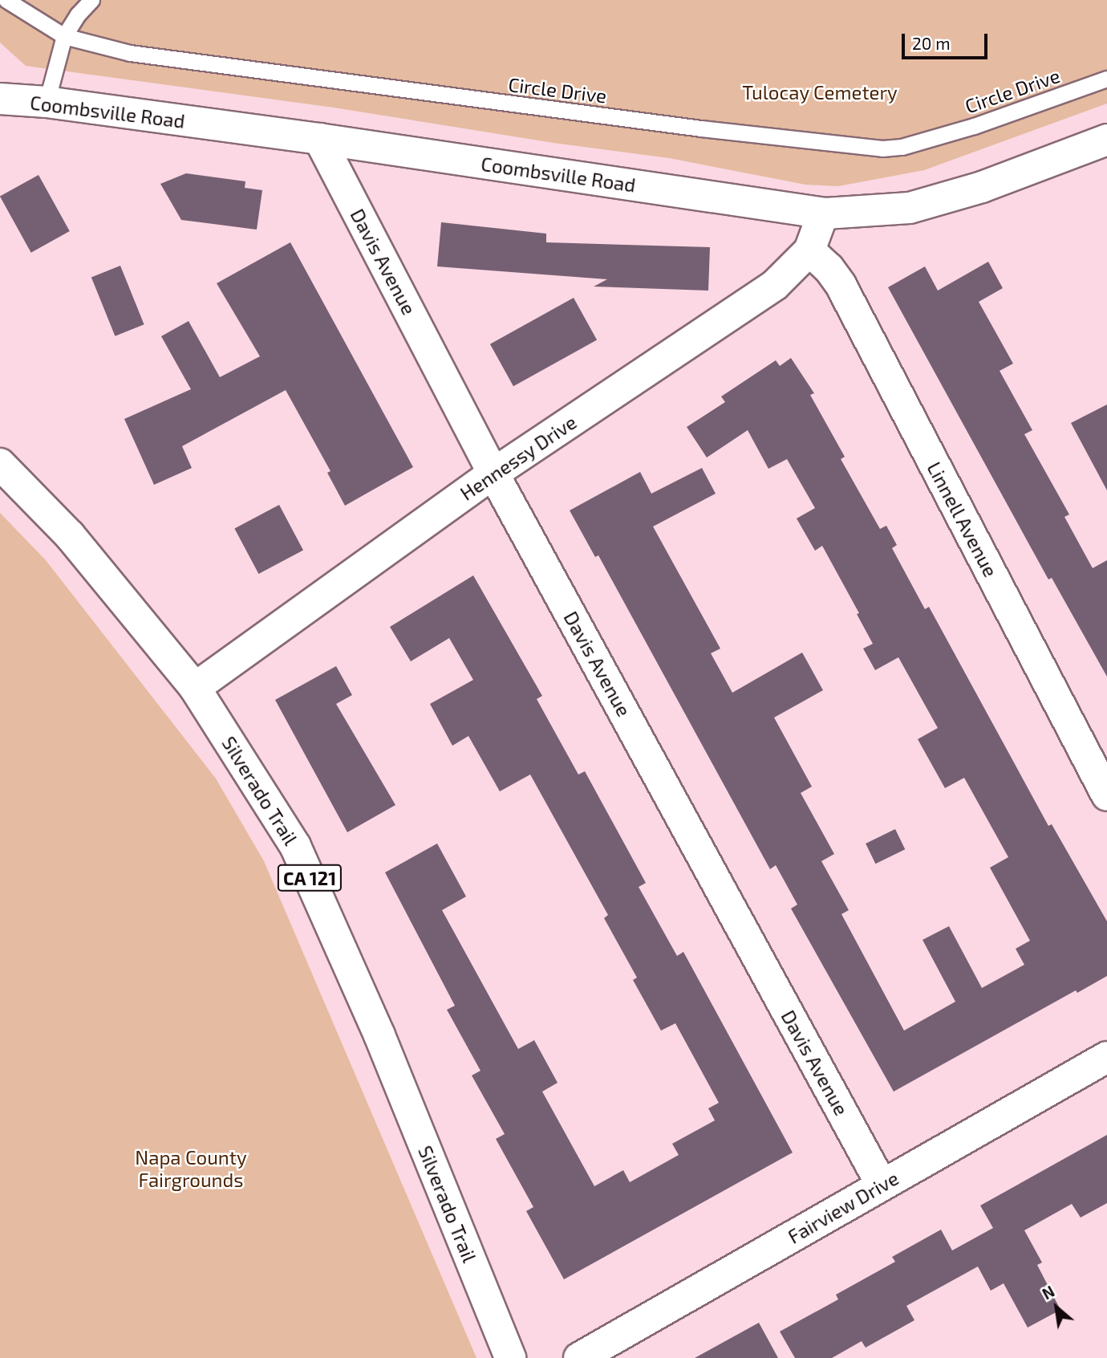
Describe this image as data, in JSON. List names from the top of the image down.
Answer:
{
  "streets": {
    "street": [
      "Coombsville Road",
      "Davis Avenue",
      "Hennessy Drive",
      "Linnell Avenue",
      "Silverado Trail",
      "CA 121",
      "Fairview Drive"
    ],
    "lane": ["Circle Drive"]
  },
  "crossings": [
    ["Coombsville Road", "Davis Avenue"],
    ["Coombsville Road", "Hennessy Drive"],
    ["Davis Avenue", "Hennessy Drive"],
    ["Davis Avenue", "Fairview Drive"],
    ["Hennessy Drive", "Linnell Avenue"],
    ["Hennessy Drive", "Silverado Trail"]
  ],
  "parks": ["Tulocay Cemetery", "Napa County Fairgrounds"],
  "scale_bar": "20 m",
  "north": "top left"
}
